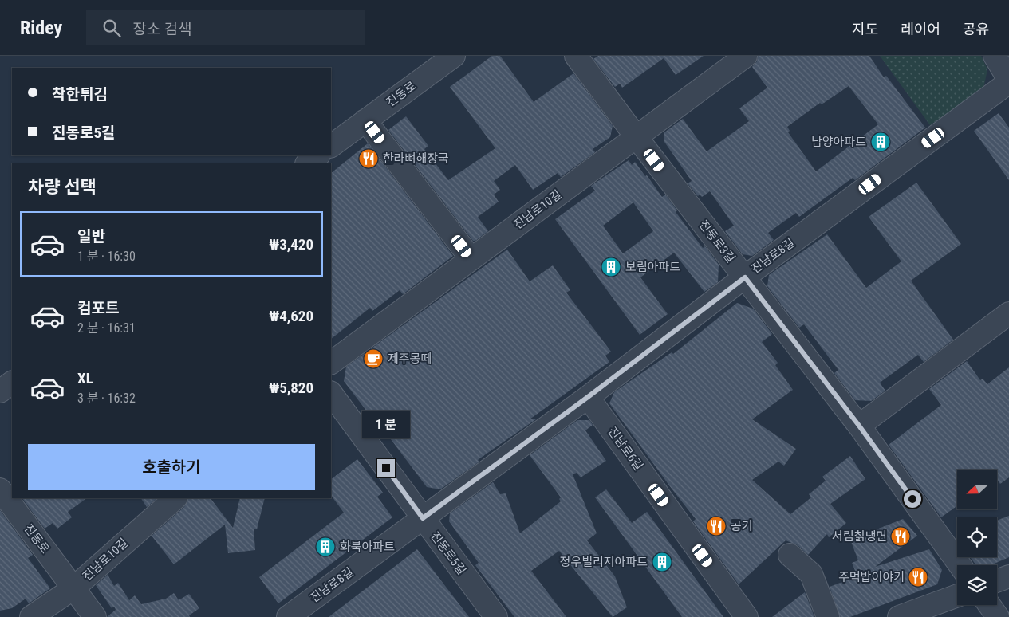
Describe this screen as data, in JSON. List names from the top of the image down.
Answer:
{
  "streets": {
    "street": [
      "진동로",
      "진남로10길",
      "진동로3길",
      "진남로8길",
      "진남로6길",
      "진동로5길"
    ]
  },
  "crossings": [
    ["진동로", "진남로10길"],
    ["진남로10길", "진동로3길"],
    ["진동로3길", "진남로8길"],
    ["진남로8길", "진남로6길"],
    ["진남로8길", "진동로5길"]
  ],
  "places": {
    "building": [
      "남양아파트",
      "보림아파트",
      "화북아파트",
      "정우빌리지아파트"
    ],
    "restaurant": [
      "한라뼈해장국",
      "공기",
      "서림칡냉면",
      "주먹밥이야기"
    ],
    "cafe": ["제주몽떼"]
  },
  "north": "left",
  "page": {
    "header": "Ridey",
    "search": "장소 검색",
    "nav": ["지도", "레이어", "공유"],
    "banner": ["착한튀김", "진동로5길"],
    "heading": "차량 선택",
    "list": [
      {
        "name": "일반",
        "note": "1 분 · 16:30",
        "value": "₩3,420"
      },
      {
        "name": "컴포트",
        "note": "2 분 · 16:31",
        "value": "₩4,620"
      },
      {
        "name": "XL",
        "note": "3 분 · 16:32",
        "value": "₩5,820"
      }
    ],
    "bubble": "1 분",
    "buttons": "호출하기"
  }
}
